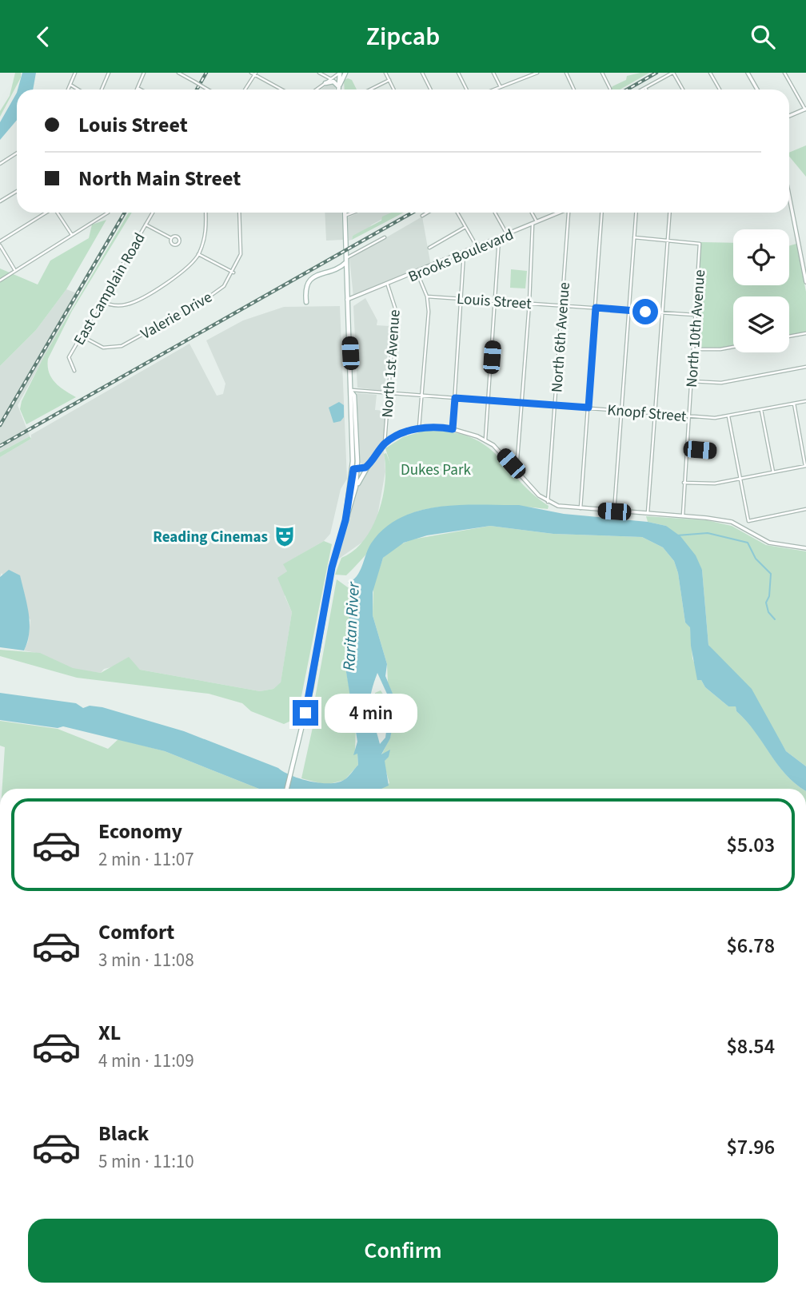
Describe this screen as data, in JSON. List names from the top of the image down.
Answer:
{
  "streets": {
    "street": [
      "Brooks Boulevard",
      "East Camplain Road",
      "Louis Street",
      "Valerie Drive",
      "North 10th Avenue",
      "North 6th Avenue",
      "North 1st Avenue",
      "Knopf Street"
    ]
  },
  "crossings": [
    ["Brooks Boulevard", "North 1st Avenue"],
    ["East Camplain Road", "Valerie Drive"],
    ["Louis Street", "North 10th Avenue"],
    ["Louis Street", "North 6th Avenue"],
    ["North 10th Avenue", "Knopf Street"],
    ["North 6th Avenue", "Knopf Street"],
    ["North 1st Avenue", "Knopf Street"]
  ],
  "water": ["Raritan River"],
  "parks": ["Dukes Park"],
  "places": {
    "theatre": ["Reading Cinemas"]
  },
  "page": {
    "header": "Zipcab",
    "banner": ["Louis Street", "North Main Street"],
    "bubble": "4 min",
    "list": [
      {
        "name": "Economy",
        "note": "2 min · 11:07",
        "value": "$5.03"
      },
      {
        "name": "Comfort",
        "note": "3 min · 11:08",
        "value": "$6.78"
      },
      {
        "name": "XL",
        "note": "4 min · 11:09",
        "value": "$8.54"
      },
      {
        "name": "Black",
        "note": "5 min · 11:10",
        "value": "$7.96"
      }
    ],
    "buttons": "Confirm"
  }
}
